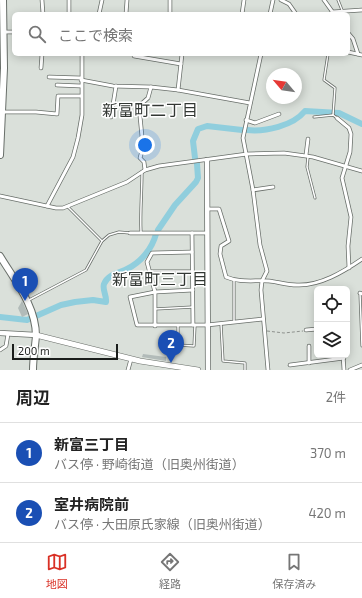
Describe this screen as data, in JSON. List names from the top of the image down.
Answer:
{
  "districts": ["新富町二丁目", "新富町三丁目"],
  "scale_bar": "200 m",
  "north": "top left",
  "page": {
    "search": "ここで検索",
    "pins": ["1", "2"],
    "scale": "200 m",
    "heading": ["周辺", "2件"],
    "list": [
      {
        "mark": "1",
        "name": "新富三丁目",
        "note": "バス停 · 野崎街道（旧奥州街道）",
        "value": "370 m"
      },
      {
        "mark": "2",
        "name": "室井病院前",
        "note": "バス停 · 大田原氏家線（旧奥州街道）",
        "value": "420 m"
      }
    ],
    "nav": ["地図", "経路", "保存済み"]
  }
}
